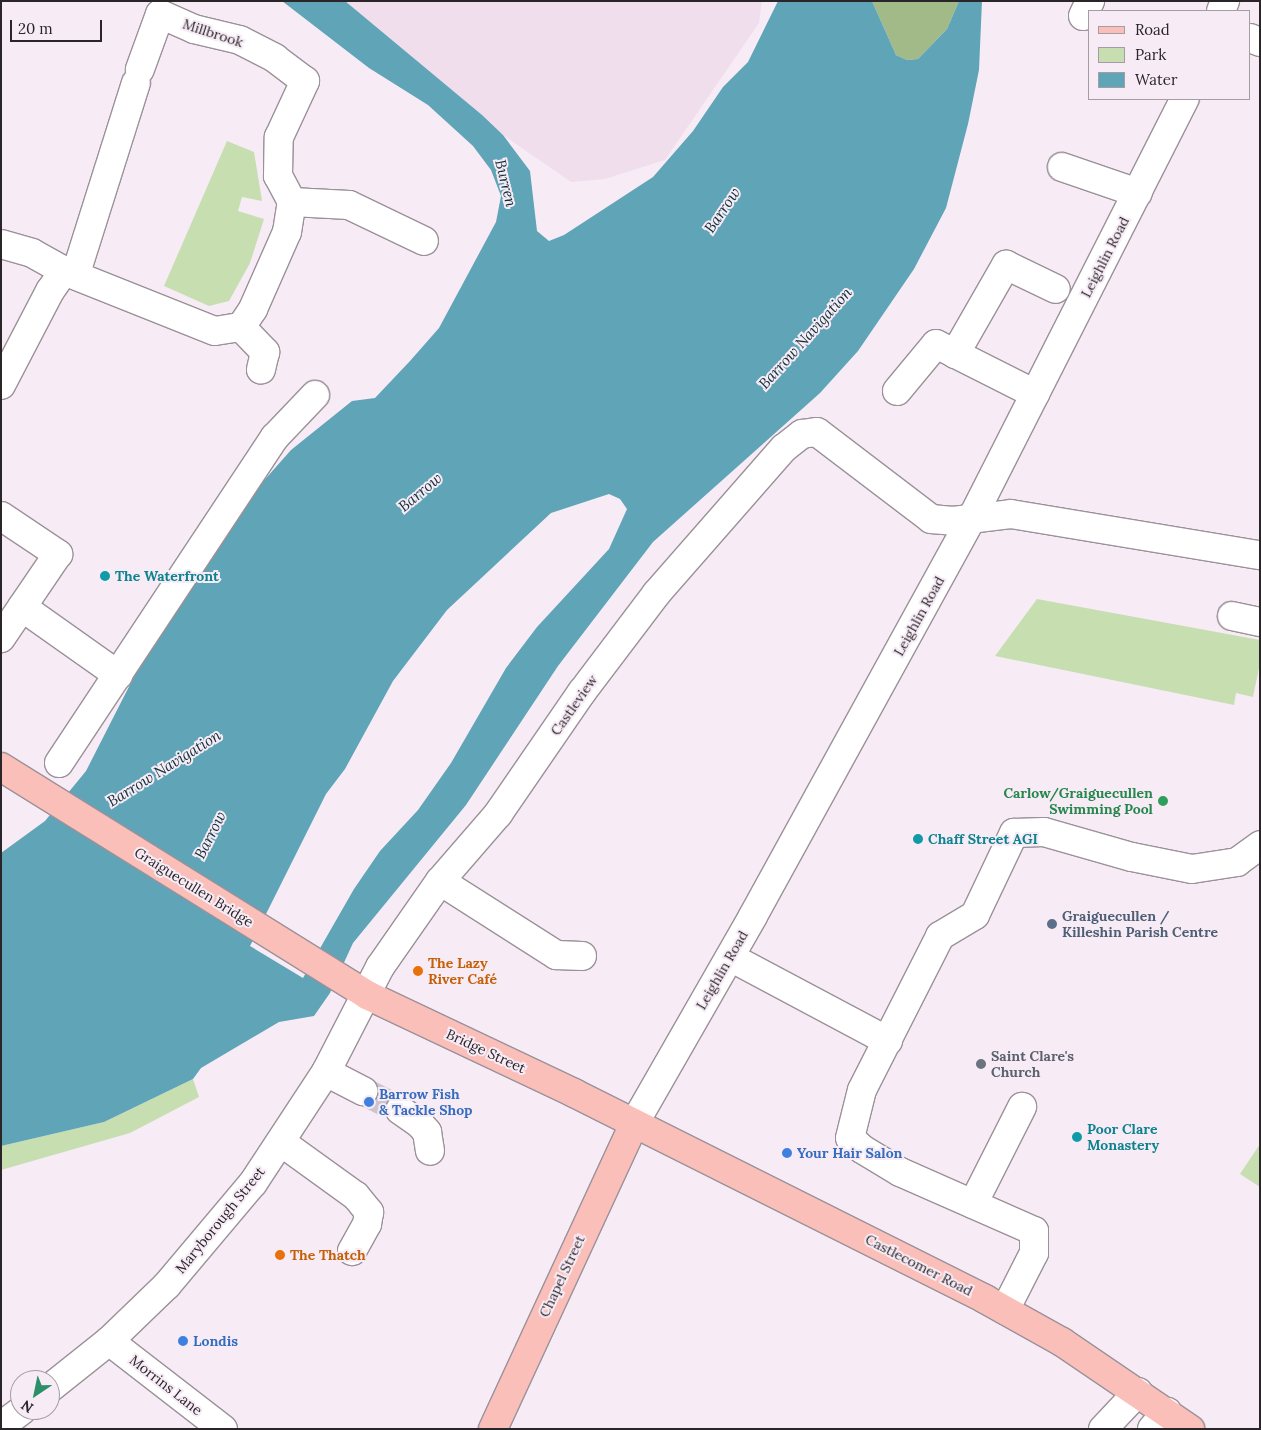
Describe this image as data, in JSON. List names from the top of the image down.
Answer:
{
  "streets": {
    "main road": [
      "Graiguecullen Bridge",
      "Bridge Street",
      "Castlecomer Road",
      "Chapel Street"
    ],
    "street": [
      "Millbrook",
      "Leighlin Road",
      "Castleview",
      "Maryborough Street",
      "Morrins Lane"
    ]
  },
  "crossings": [
    ["Leighlin Road", "Castleview"],
    ["Leighlin Road", "Bridge Street"],
    ["Leighlin Road", "Castlecomer Road"],
    ["Leighlin Road", "Chapel Street"],
    ["Castleview", "Bridge Street"],
    ["Castleview", "Maryborough Street"],
    ["Graiguecullen Bridge", "Bridge Street"],
    ["Bridge Street", "Maryborough Street"],
    ["Bridge Street", "Castlecomer Road"],
    ["Bridge Street", "Chapel Street"],
    ["Maryborough Street", "Morrins Lane"],
    ["Castlecomer Road", "Chapel Street"]
  ],
  "water": ["Burren", "Barrow", "Barrow Navigation"],
  "places": [
    "The Waterfront",
    "Carlow/Graiguecullen Swimming Pool",
    "Chaff Street AGI",
    "Graiguecullen / Killeshin Parish Centre",
    "The Lazy River Café",
    "Saint Clare's Church",
    "Barrow Fish & Tackle Shop",
    "Poor Clare Monastery",
    "Your Hair Salon",
    "The Thatch",
    "Londis"
  ],
  "legend": ["Road", "Park", "Water"],
  "scale_bar": "20 m",
  "north": "bottom left"
}
